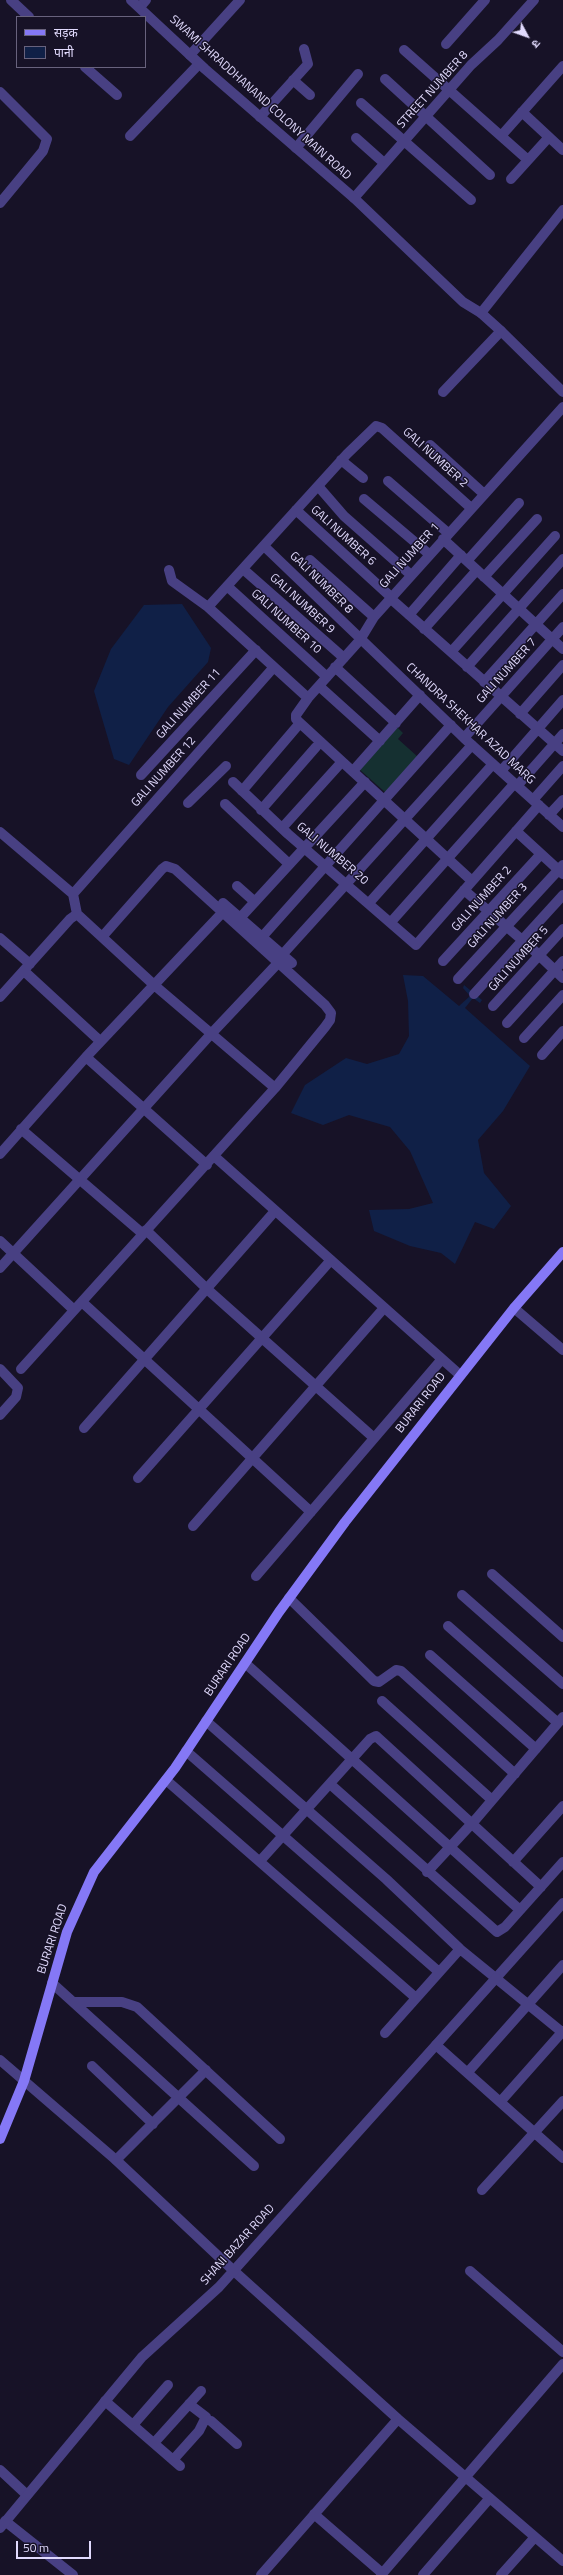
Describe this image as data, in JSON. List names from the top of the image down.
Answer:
{
  "streets": {
    "main road": ["BURARI ROAD"],
    "street": [
      "STREET NUMBER 8",
      "SWAMI SHRADDHANAND COLONY MAIN ROAD",
      "GALI NUMBER 2",
      "GALI NUMBER 6",
      "GALI NUMBER 1",
      "GALI NUMBER 8",
      "GALI NUMBER 9",
      "GALI NUMBER 10",
      "GALI NUMBER 7",
      "GALI NUMBER 11",
      "CHANDRA SHEKHAR AZAD MARG",
      "GALI NUMBER 12",
      "GALI NUMBER 20",
      "GALI NUMBER 3",
      "GALI NUMBER 5",
      "SHANI BAZAR ROAD"
    ]
  },
  "crossings": [
    ["STREET NUMBER 8", "SWAMI SHRADDHANAND COLONY MAIN ROAD"],
    ["GALI NUMBER 2", "GALI NUMBER 1"],
    ["GALI NUMBER 6", "GALI NUMBER 1"],
    ["GALI NUMBER 6", "GALI NUMBER 7"],
    ["GALI NUMBER 1", "GALI NUMBER 8"],
    ["GALI NUMBER 1", "GALI NUMBER 9"],
    ["GALI NUMBER 1", "GALI NUMBER 10"],
    ["GALI NUMBER 1", "CHANDRA SHEKHAR AZAD MARG"],
    ["GALI NUMBER 8", "CHANDRA SHEKHAR AZAD MARG"],
    ["GALI NUMBER 7", "CHANDRA SHEKHAR AZAD MARG"],
    ["GALI NUMBER 7", "GALI NUMBER 20"]
  ],
  "legend": ["सड़क", "पानी"],
  "scale_bar": "50 m",
  "north": "bottom right"
}
